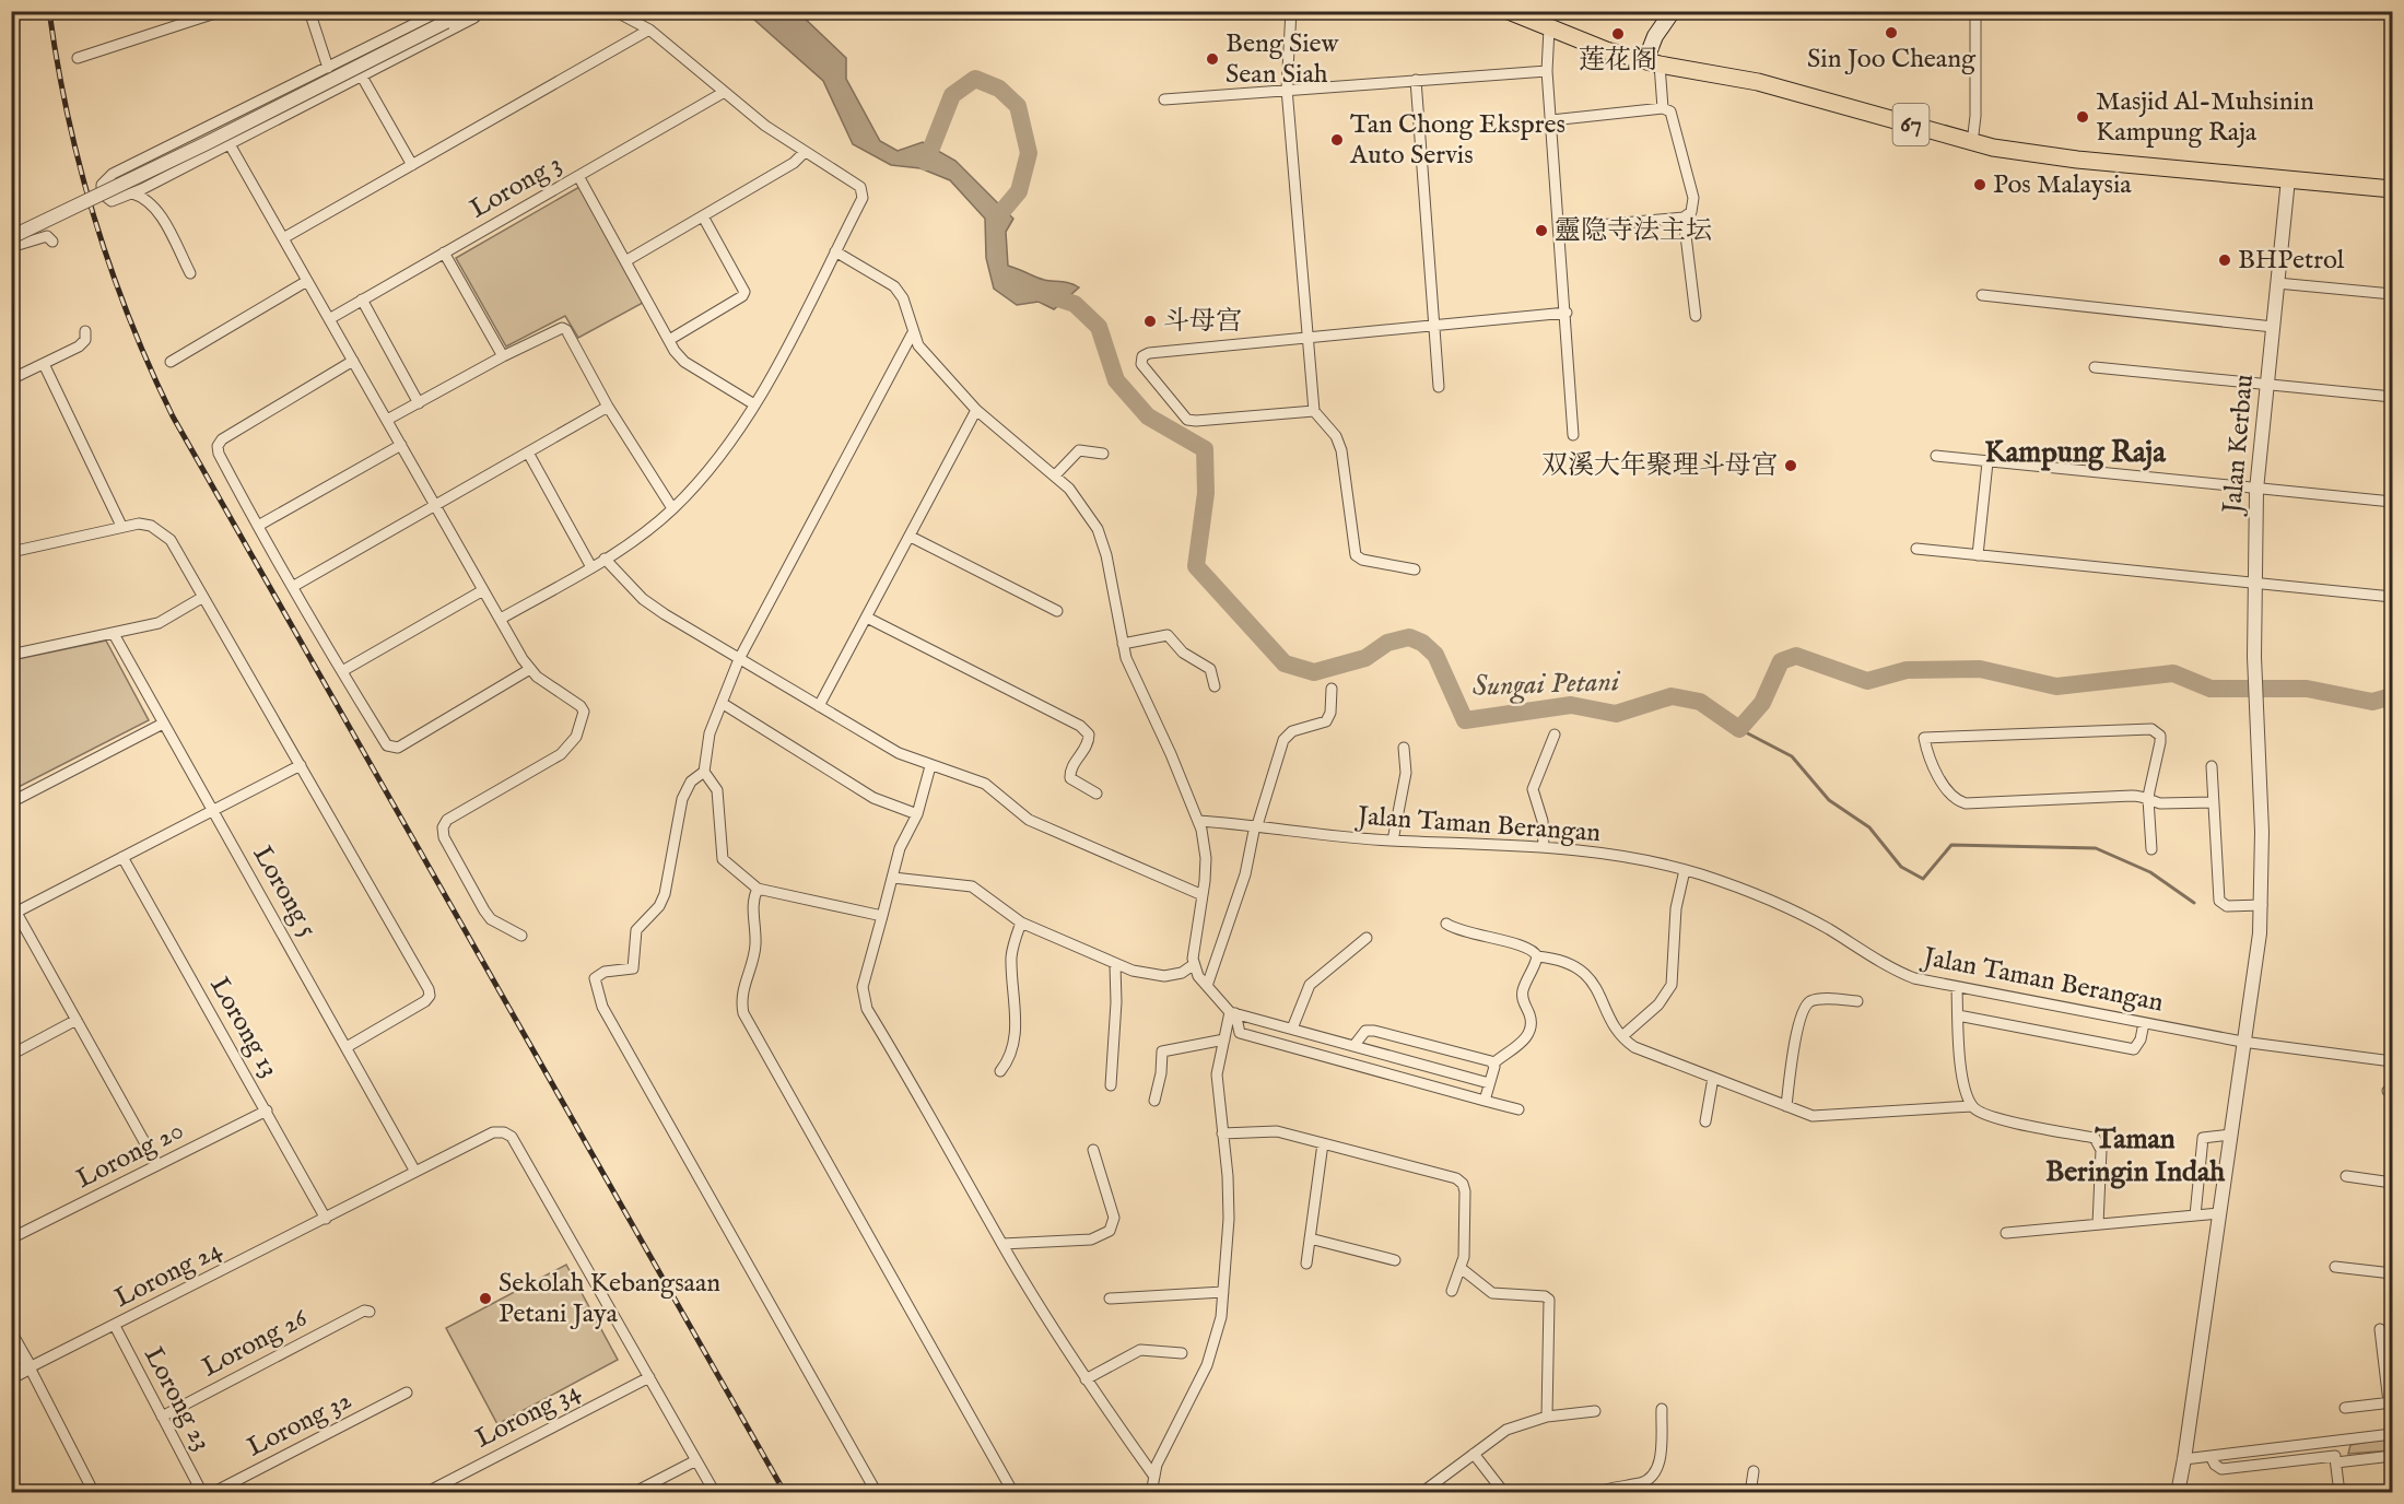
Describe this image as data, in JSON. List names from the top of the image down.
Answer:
{
  "streets": {
    "main road": ["67"],
    "street": [
      "Lorong 3",
      "Jalan Kerbau",
      "Jalan Taman Berangan",
      "Lorong 5",
      "Lorong 13",
      "Lorong 20",
      "Lorong 24",
      "Lorong 26",
      "Lorong 23",
      "Lorong 34",
      "Lorong 32"
    ]
  },
  "crossings": [
    ["67", "Jalan Kerbau"],
    ["Jalan Kerbau", "Jalan Taman Berangan"],
    ["Lorong 5", "Lorong 24"],
    ["Lorong 13", "Lorong 20"],
    ["Lorong 13", "Lorong 24"],
    ["Lorong 24", "Lorong 23"],
    ["Lorong 24", "Lorong 34"],
    ["Lorong 26", "Lorong 23"]
  ],
  "districts": ["Kampung Raja", "Taman Beringin Indah"],
  "water": ["Sungai Petani"],
  "places": [
    "Sin Joo Cheang",
    "莲花阁",
    "Beng Siew Sean Siah",
    "Masjid Al-Muhsinin Kampung Raja",
    "Tan Chong Ekspres Auto Servis",
    "Pos Malaysia",
    "靈隐寺法主坛",
    "BHPetrol",
    "斗母宫",
    "双溪大年聚理斗母宫",
    "Sekolah Kebangsaan Petani Jaya"
  ]
}
